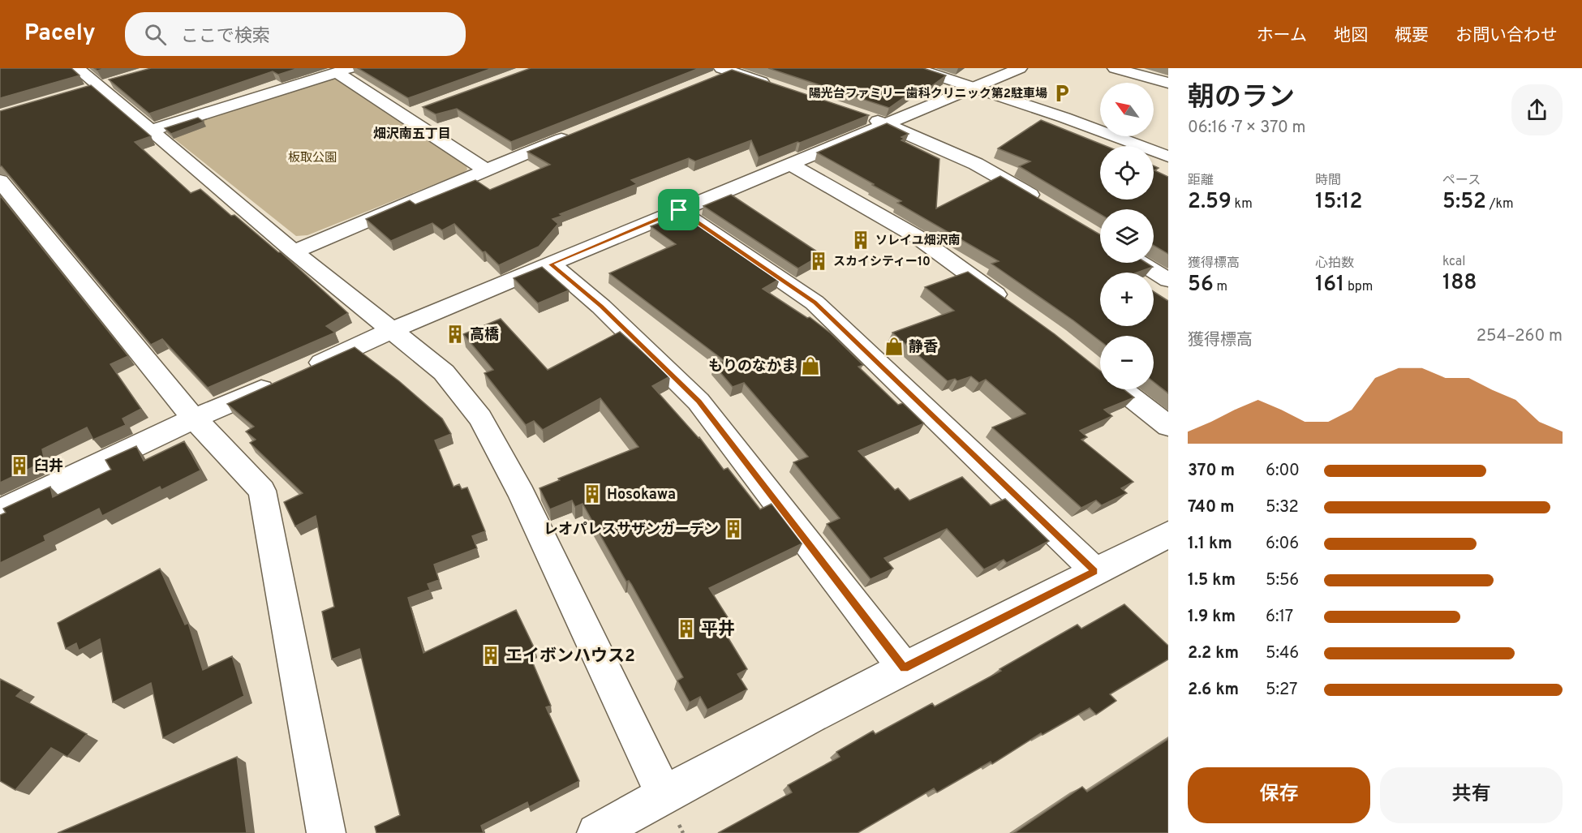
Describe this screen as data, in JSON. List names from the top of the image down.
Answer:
{
  "districts": ["畑沢南五丁目"],
  "parks": ["板取公園"],
  "places": {
    "parking": ["陽光台ファミリー歯科クリニック第2駐車場"],
    "building": [
      "ソレイユ畑沢南",
      "スカイシティー10",
      "高橋",
      "臼井",
      "Hosokawa",
      "レオパレスサザンガーデン",
      "平井",
      "エイボンハウス2"
    ],
    "shop": ["静香", "もりのなかま"]
  },
  "north": "top left",
  "page": {
    "header": "Pacely",
    "search": "ここで検索",
    "nav": [
      "ホーム",
      "地図",
      "概要",
      "お問い合わせ"
    ],
    "heading": ["朝のラン", "06:16 · 7 × 370 m"],
    "map_buttons": ["+", "−"],
    "stats": [
      ["距離", "2.59 km"],
      ["時間", "15:12"],
      ["ペース", "5:52 /km"],
      ["獲得標高", "56 m"],
      ["心拍数", "161 bpm"],
      ["kcal", "188"]
    ],
    "chart": ["獲得標高", "254–260 m"],
    "list": [
      {
        "name": "370 m",
        "note": "6:00"
      },
      {
        "name": "740 m",
        "note": "5:32"
      },
      {
        "name": "1.1 km",
        "note": "6:06"
      },
      {
        "name": "1.5 km",
        "note": "5:56"
      },
      {
        "name": "1.9 km",
        "note": "6:17"
      },
      {
        "name": "2.2 km",
        "note": "5:46"
      },
      {
        "name": "2.6 km",
        "note": "5:27"
      }
    ],
    "buttons": ["保存", "共有"]
  }
}
